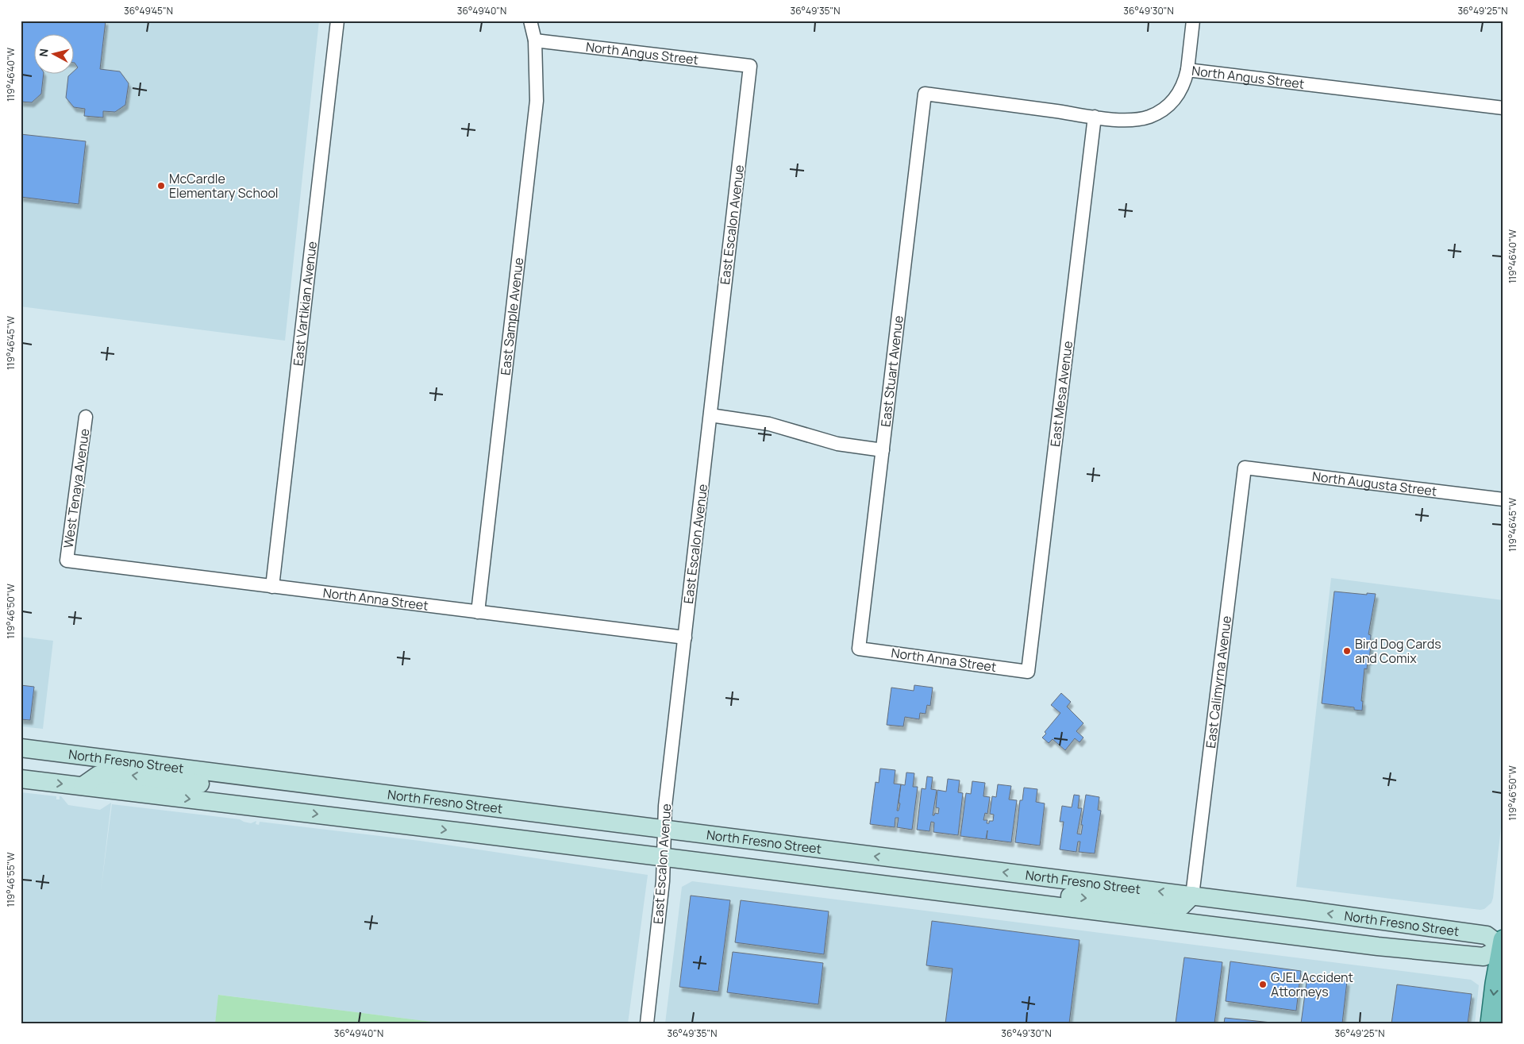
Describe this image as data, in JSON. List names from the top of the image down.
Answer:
{
  "streets": {
    "main road": ["North Fresno Street"],
    "street": [
      "North Angus Street",
      "East Escalon Avenue",
      "East Vartikian Avenue",
      "East Sample Avenue",
      "East Stuart Avenue",
      "East Mesa Avenue",
      "North Augusta Street",
      "West Tenaya Avenue",
      "North Anna Street",
      "East Calimyrna Avenue"
    ]
  },
  "crossings": [
    ["North Angus Street", "East Escalon Avenue"],
    ["North Angus Street", "East Sample Avenue"],
    ["North Angus Street", "East Stuart Avenue"],
    ["North Angus Street", "East Mesa Avenue"],
    ["East Escalon Avenue", "North Anna Street"],
    ["East Escalon Avenue", "North Fresno Street"],
    ["East Vartikian Avenue", "North Anna Street"],
    ["East Sample Avenue", "North Anna Street"],
    ["East Stuart Avenue", "North Anna Street"],
    ["East Mesa Avenue", "North Anna Street"],
    ["North Augusta Street", "East Calimyrna Avenue"],
    ["West Tenaya Avenue", "North Anna Street"],
    ["East Calimyrna Avenue", "North Fresno Street"]
  ],
  "places": ["McCardle Elementary School", "Bird Dog Cards and Comix", "GJEL Accident Attorneys"],
  "north": "left",
  "coordinates": [
    "36°49'45\"N",
    "36°49'40\"N",
    "36°49'35\"N",
    "36°49'30\"N",
    "36°49'25\"N",
    "119°46'40\"W",
    "119°46'45\"W",
    "119°46'50\"W",
    "119°46'55\"W"
  ]
}
